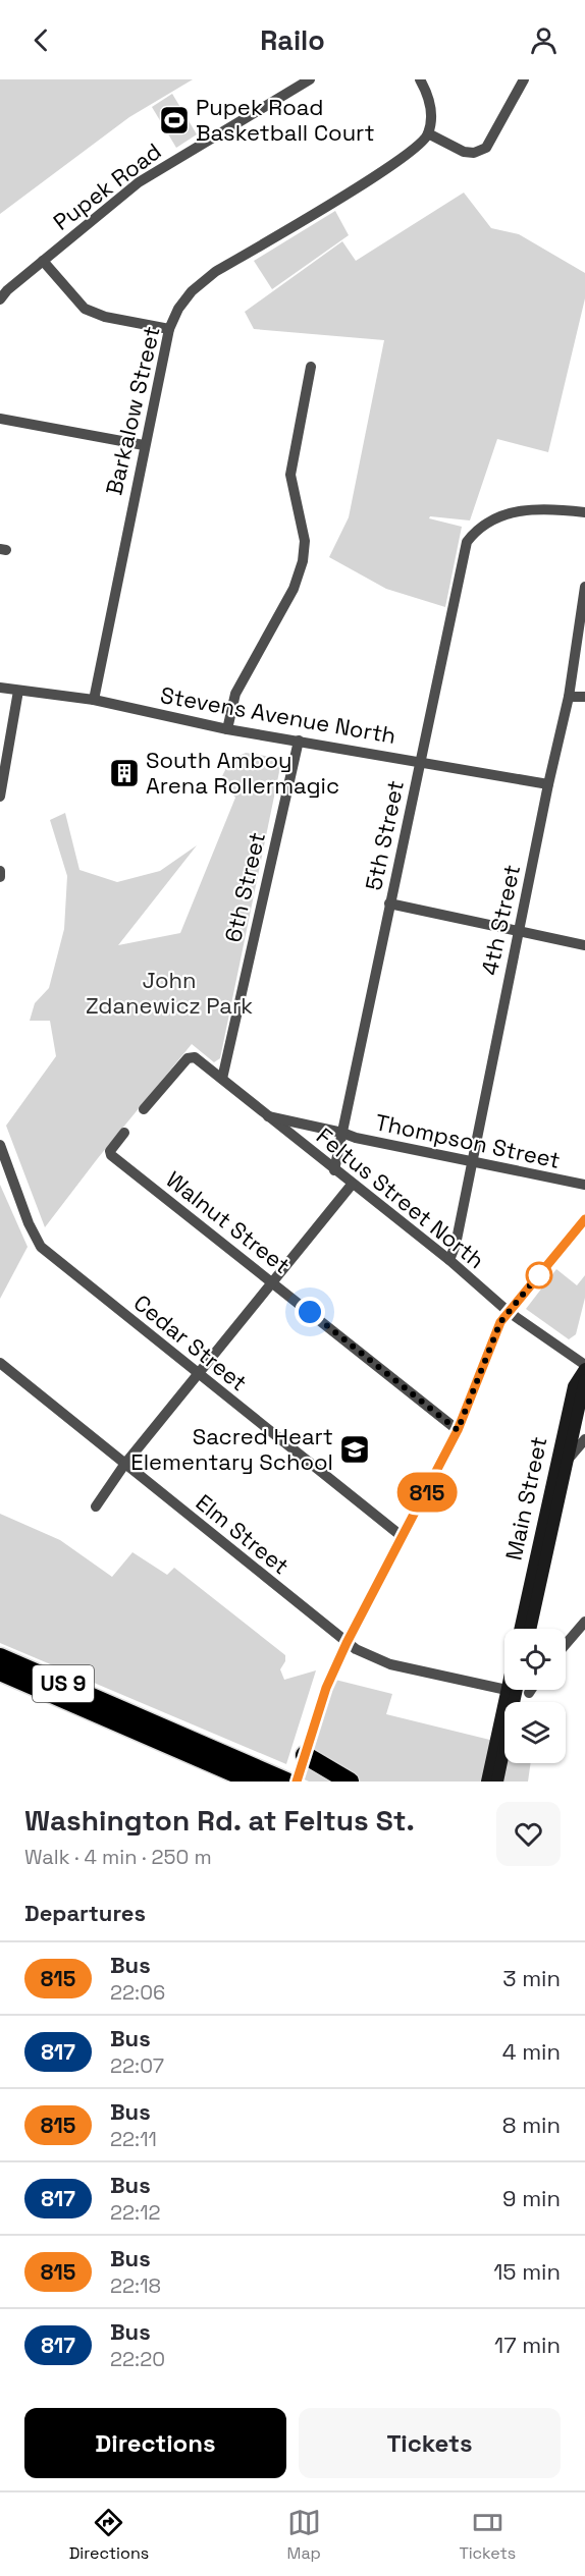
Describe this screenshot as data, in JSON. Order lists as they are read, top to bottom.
{
  "streets": {
    "highway": ["US 9"],
    "main road": ["Main Street"],
    "street": [
      "Pupek Road",
      "Barkalow Street",
      "Stevens Avenue North",
      "5th Street",
      "6th Street",
      "4th Street",
      "Thompson Street",
      "Feltus Street North",
      "Walnut Street",
      "Cedar Street",
      "Elm Street"
    ]
  },
  "crossings": [
    ["Barkalow Street", "Stevens Avenue North"],
    ["Stevens Avenue North", "5th Street"],
    ["Stevens Avenue North", "6th Street"],
    ["Stevens Avenue North", "4th Street"],
    ["5th Street", "Thompson Street"],
    ["5th Street", "Feltus Street North"],
    ["6th Street", "Feltus Street North"],
    ["4th Street", "Thompson Street"],
    ["4th Street", "Feltus Street North"],
    ["Thompson Street", "Feltus Street North"],
    ["Feltus Street North", "Main Street"]
  ],
  "parks": ["John Zdanewicz Park"],
  "places": {
    "sports": ["Pupek Road Basketball Court"],
    "building": ["South Amboy Arena Rollermagic"],
    "school or university": ["Sacred Heart Elementary School"]
  },
  "lines": ["bus line 815"],
  "page": {
    "header": "Railo",
    "on_map": "815",
    "heading": [
      ["Washington Rd. at Feltus St.", "Walk · 4 min · 250 m"],
      "Departures"
    ],
    "list": [
      {
        "mark": "815",
        "name": "Bus",
        "note": "22:06",
        "value": "3 min"
      },
      {
        "mark": "817",
        "name": "Bus",
        "note": "22:07",
        "value": "4 min"
      },
      {
        "mark": "815",
        "name": "Bus",
        "note": "22:11",
        "value": "8 min"
      },
      {
        "mark": "817",
        "name": "Bus",
        "note": "22:12",
        "value": "9 min"
      },
      {
        "mark": "815",
        "name": "Bus",
        "note": "22:18",
        "value": "15 min"
      },
      {
        "mark": "817",
        "name": "Bus",
        "note": "22:20",
        "value": "17 min"
      }
    ],
    "buttons": ["Directions", "Tickets"],
    "tabs": ["Directions", "Map", "Tickets"]
  }
}
